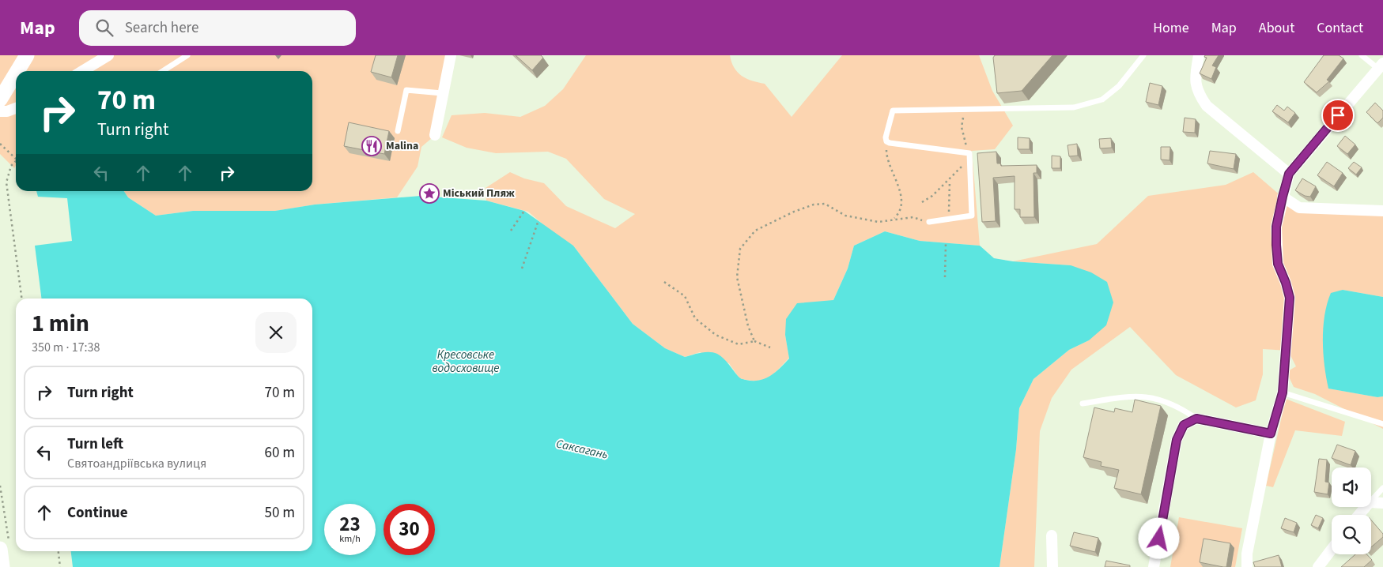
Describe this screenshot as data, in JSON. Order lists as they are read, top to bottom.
{
  "water": ["Кресовське водосховище", "Саксагань"],
  "places": {
    "restaurant": ["Malina"],
    "place": ["Міський Пляж"]
  },
  "page": {
    "header": "Map",
    "search": "Search here",
    "nav": [
      "Home",
      "Map",
      "About",
      "Contact"
    ],
    "turn": ["70 m", "Turn right"],
    "heading": ["1 min", "350 m · 17:38"],
    "list": [
      {
        "name": "Turn right",
        "value": "70 m"
      },
      {
        "name": "Turn left",
        "note": "Святоандріївська вулиця",
        "value": "60 m"
      },
      {
        "name": "Continue",
        "value": "50 m"
      }
    ],
    "speed": "23 km/h",
    "limit": "30"
  }
}
